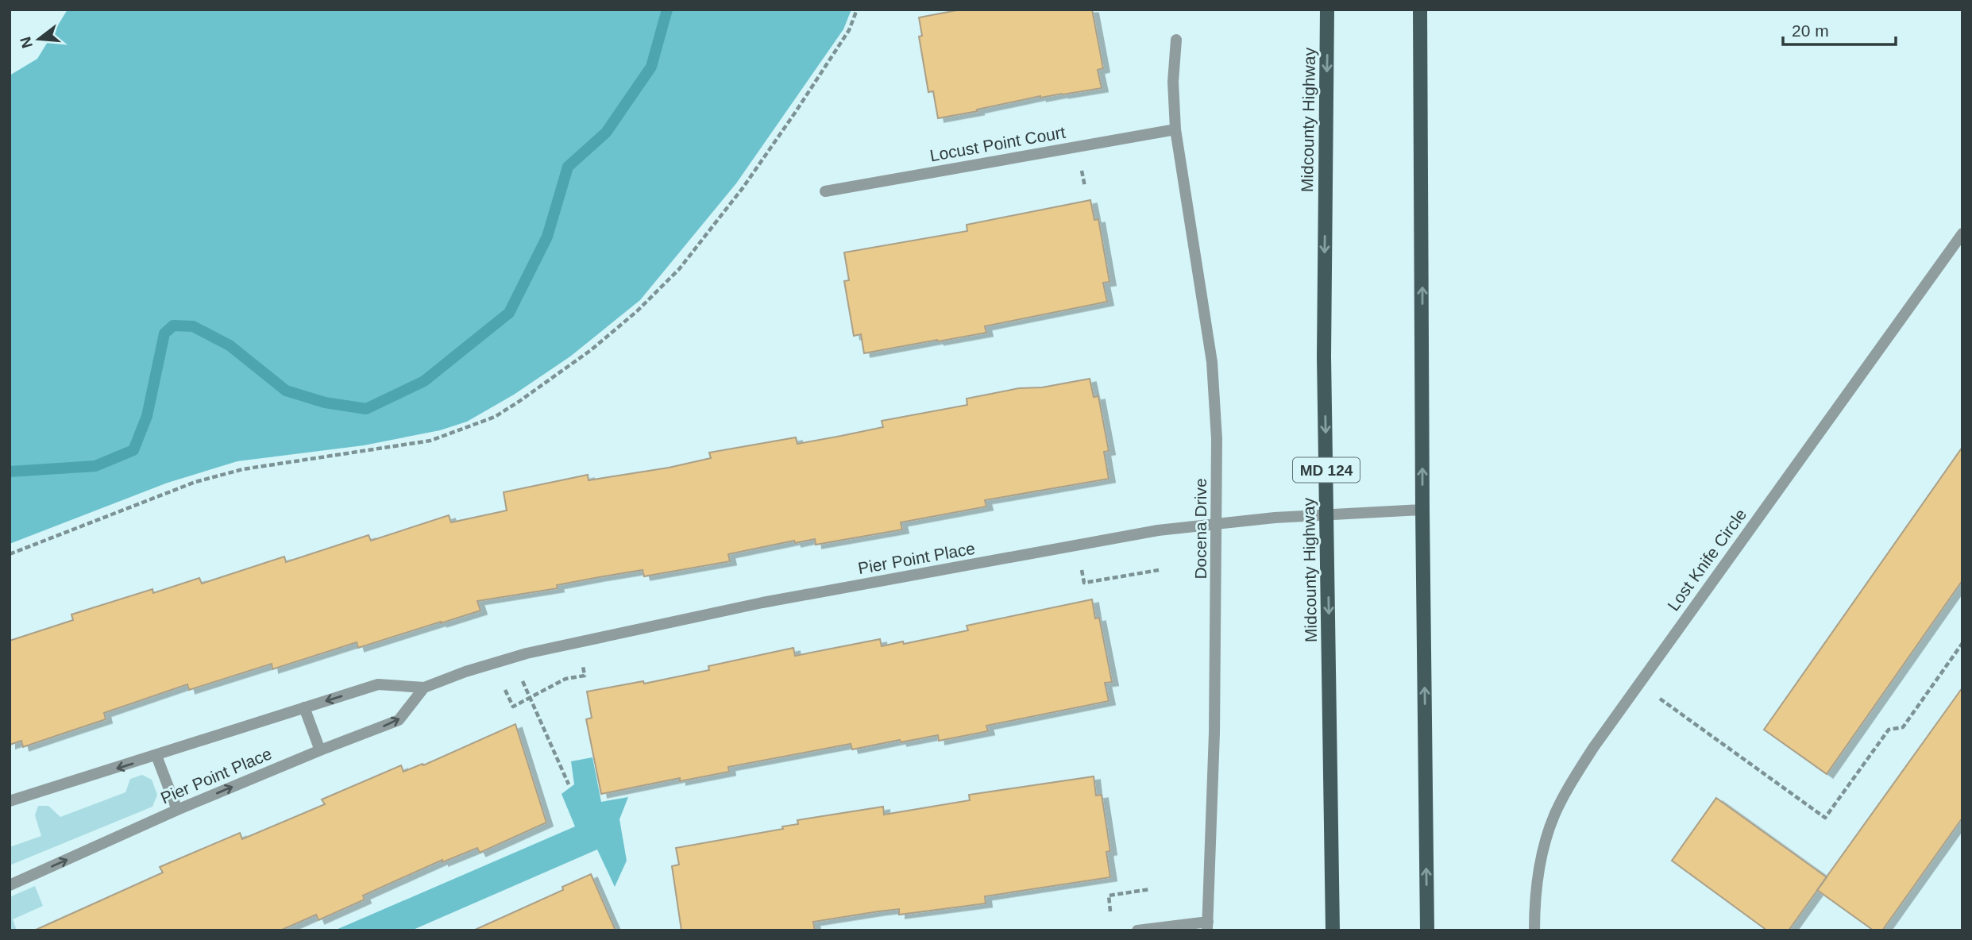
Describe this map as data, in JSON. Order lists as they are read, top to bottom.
{
  "streets": {
    "main road": ["Midcounty Highway", "MD 124"],
    "street": [
      "Locust Point Court",
      "Docena Drive",
      "Pier Point Place",
      "Lost Knife Circle"
    ]
  },
  "crossings": [
    ["Midcounty Highway", "Pier Point Place"],
    ["Locust Point Court", "Docena Drive"],
    ["Docena Drive", "Pier Point Place"]
  ],
  "scale_bar": "20 m",
  "north": "left"
}
